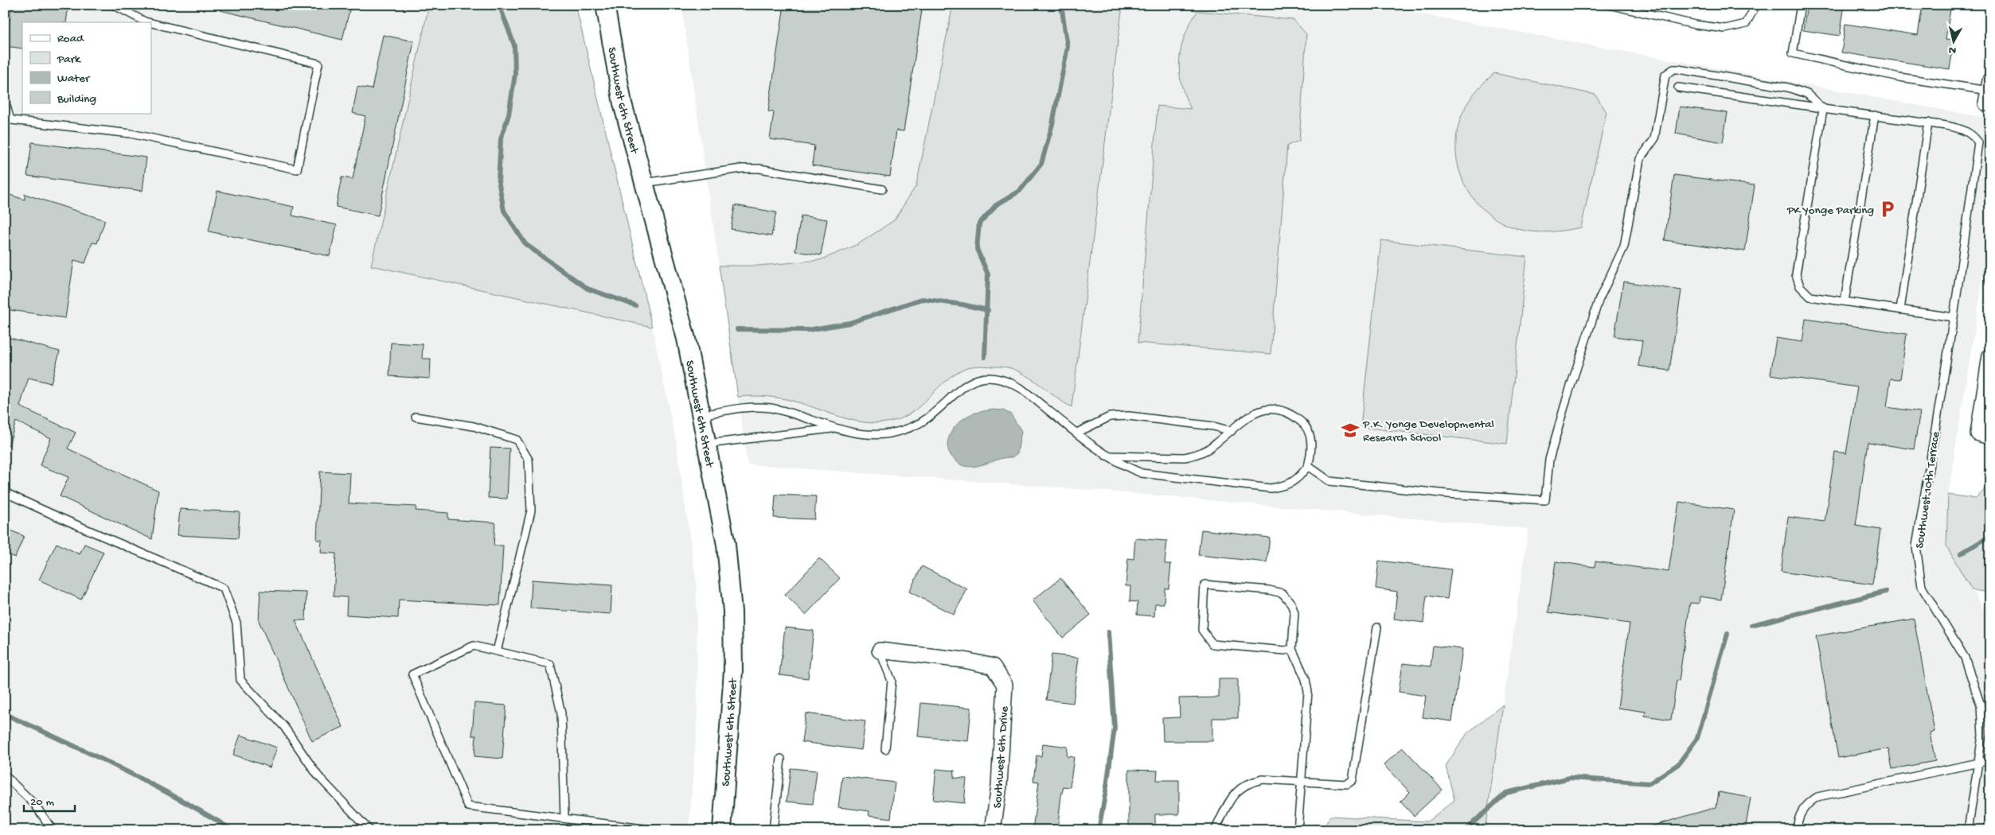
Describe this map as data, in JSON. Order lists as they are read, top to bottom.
{
  "streets": {
    "street": ["Southwest 6th Street", "Southwest 6th Drive"],
    "lane": ["Southwest 10th Terrace"]
  },
  "places": {
    "parking": ["PK Yonge Parking"],
    "school or university": ["P.K. Yonge Developmental Research School"]
  },
  "legend": [
    "Road",
    "Park",
    "Water",
    "Building"
  ],
  "scale_bar": "20 m",
  "north": "bottom"
}
